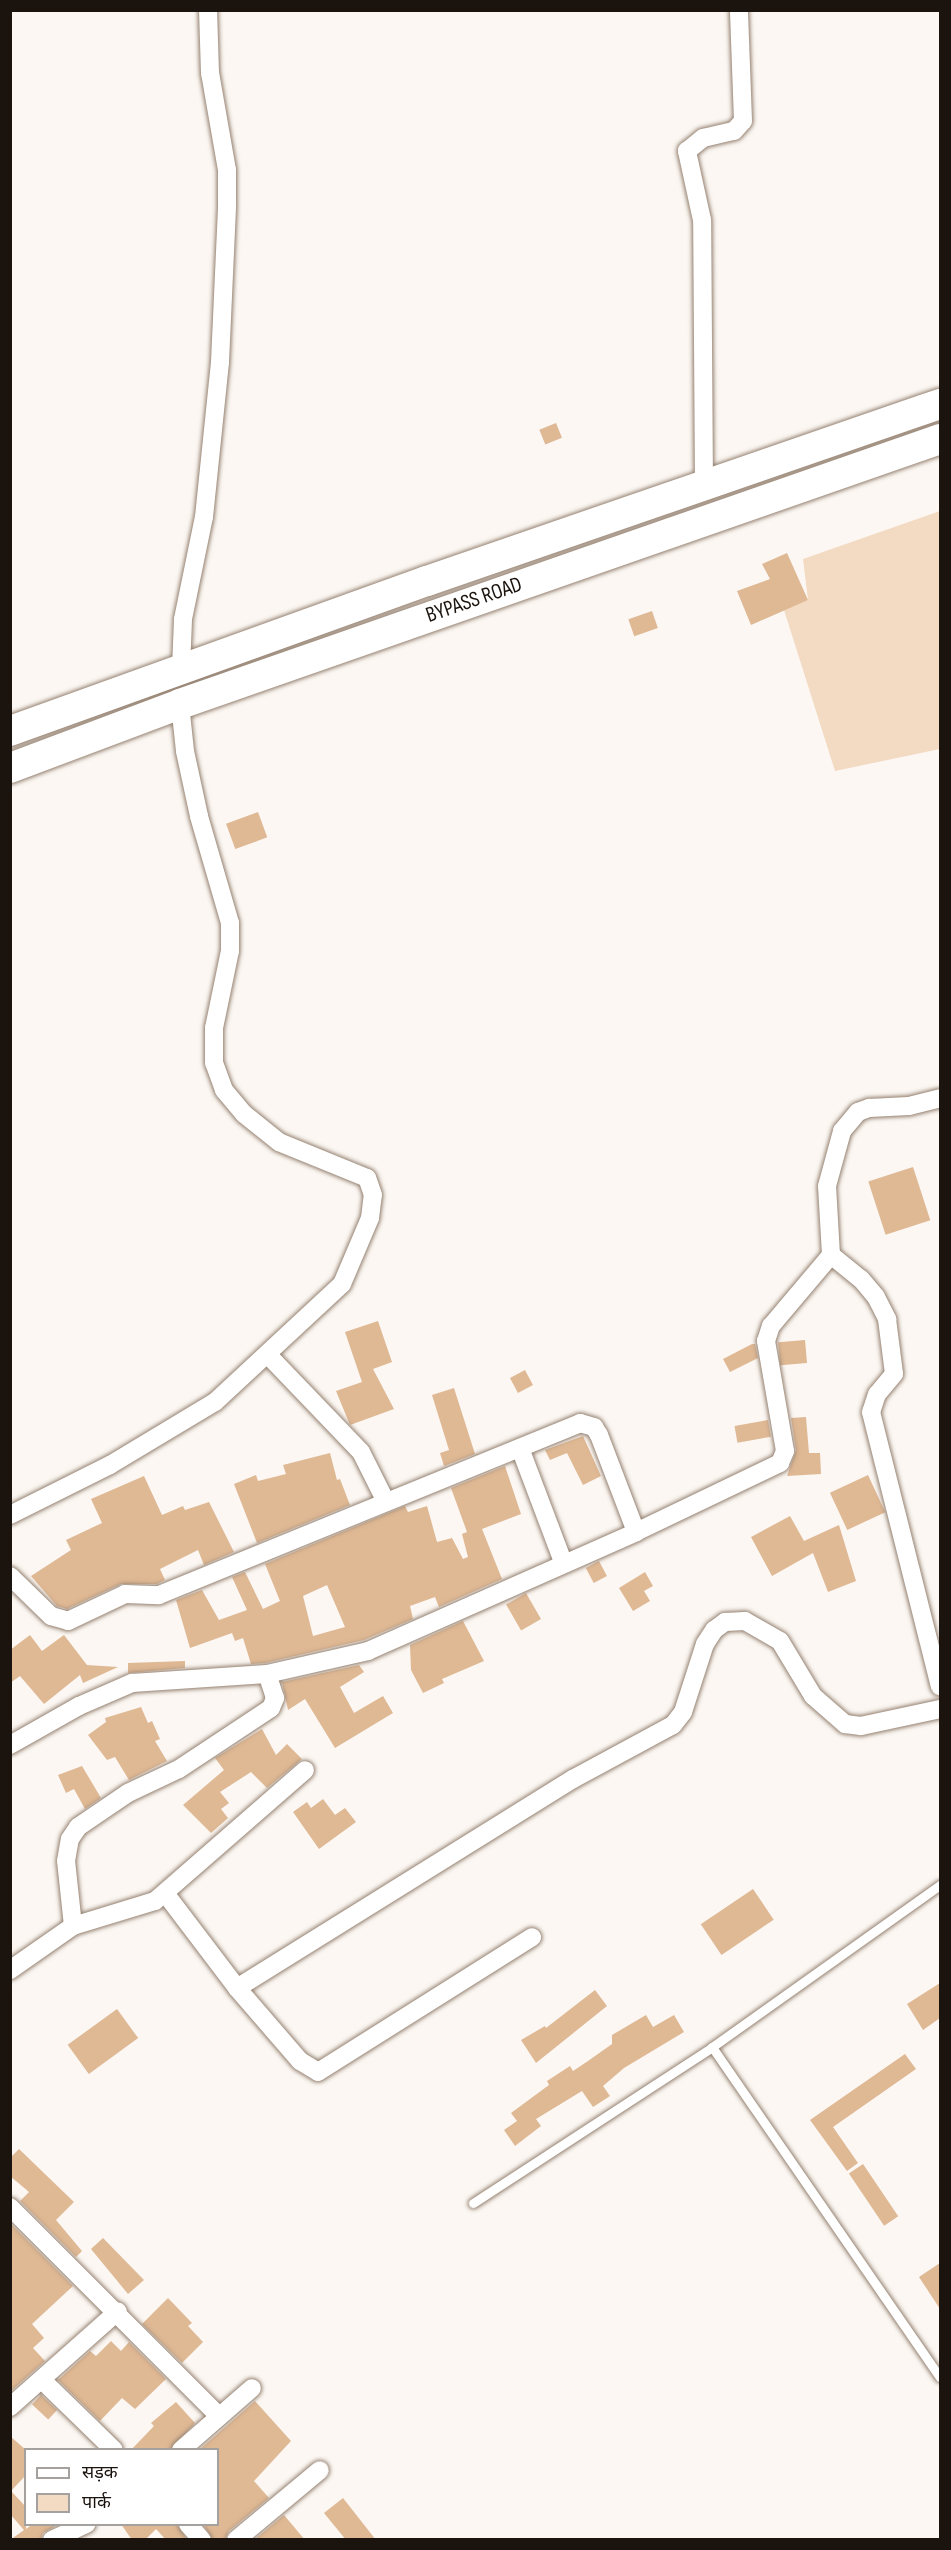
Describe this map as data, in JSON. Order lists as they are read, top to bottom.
{
  "streets": {
    "main road": ["BYPASS ROAD"]
  },
  "legend": ["सड़क", "पार्क"]
}
